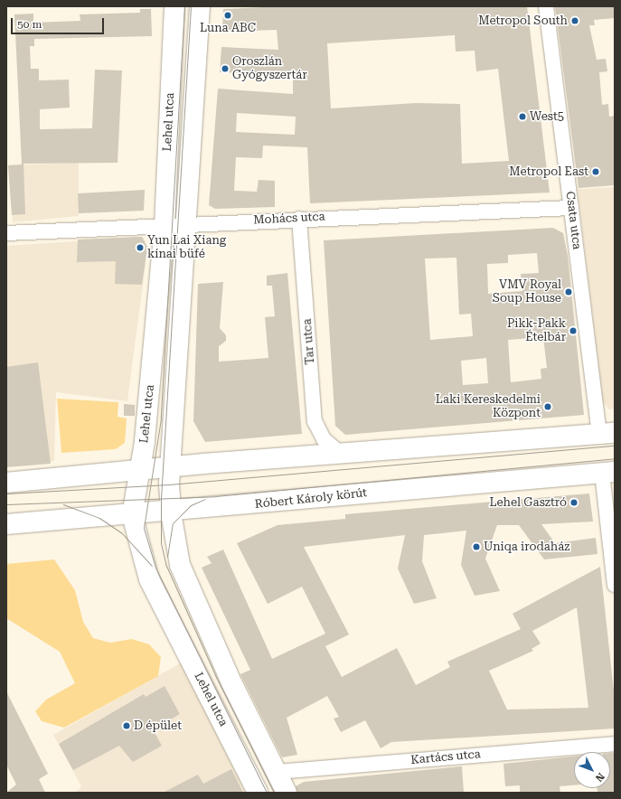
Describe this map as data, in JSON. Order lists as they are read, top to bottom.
{
  "streets": {
    "main road": ["Lehel utca", "Róbert Károly körút"],
    "street": [
      "Mohács utca",
      "Csata utca",
      "Tar utca",
      "Kartács utca"
    ]
  },
  "crossings": [
    ["Lehel utca", "Mohács utca"],
    ["Lehel utca", "Róbert Károly körút"],
    ["Lehel utca", "Kartács utca"],
    ["Mohács utca", "Csata utca"],
    ["Mohács utca", "Tar utca"]
  ],
  "places": [
    "Luna ABC",
    "Metropol South",
    "Oroszlán Gyógyszertár",
    "West5",
    "Metropol East",
    "Yun Lai Xiang kínai büfé",
    "VMV Royal Soup House",
    "Pikk-Pakk Ételbár",
    "Laki Kereskedelmi Központ",
    "Lehel Gasztró",
    "Uniqa irodaház",
    "D épület"
  ],
  "scale_bar": "50 m",
  "north": "bottom right"
}
